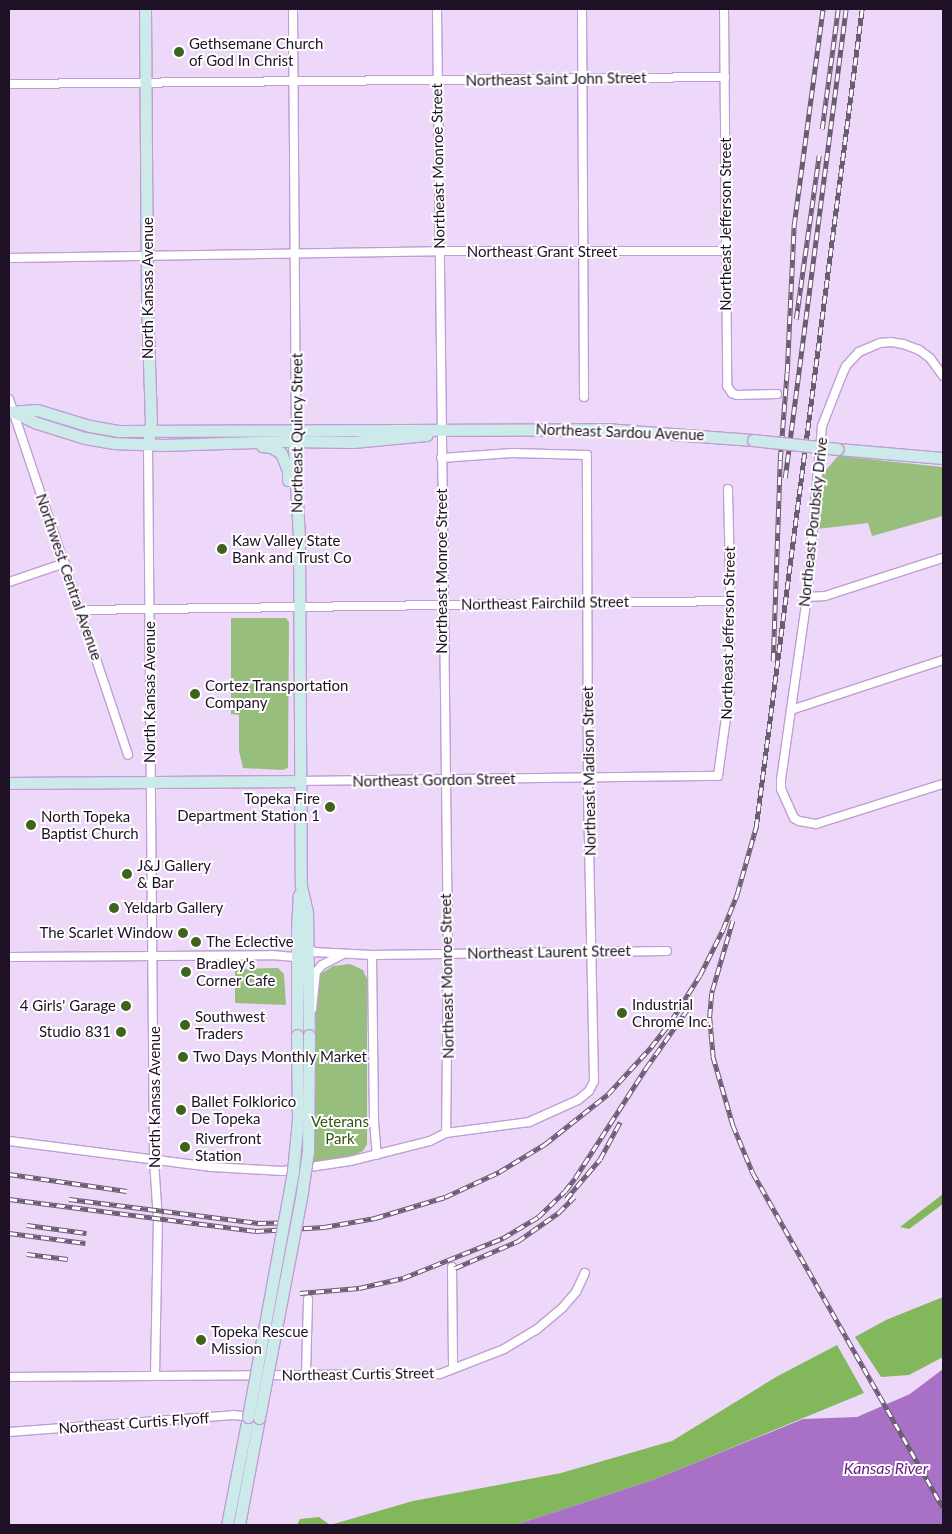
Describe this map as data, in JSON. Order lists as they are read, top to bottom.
{
  "streets": {
    "main road": [
      "North Kansas Avenue",
      "Northeast Sardou Avenue",
      "Northeast Quincy Street",
      "Northeast Gordon Street"
    ],
    "street": [
      "Northeast Saint John Street",
      "Northeast Monroe Street",
      "Northeast Jefferson Street",
      "Northeast Grant Street",
      "Northeast Porubsky Drive",
      "Northwest Central Avenue",
      "Northeast Fairchild Street",
      "Northeast Madison Street",
      "Northeast Laurent Street",
      "Northeast Curtis Street",
      "Northeast Curtis Flyoff"
    ]
  },
  "crossings": [
    ["Northeast Saint John Street", "Northeast Monroe Street"],
    ["Northeast Saint John Street", "Northeast Jefferson Street"],
    ["Northeast Saint John Street", "North Kansas Avenue"],
    ["Northeast Saint John Street", "Northeast Quincy Street"],
    ["Northeast Monroe Street", "Northeast Grant Street"],
    ["Northeast Monroe Street", "Northeast Sardou Avenue"],
    ["Northeast Monroe Street", "Northeast Fairchild Street"],
    ["Northeast Monroe Street", "Northeast Madison Street"],
    ["Northeast Monroe Street", "Northeast Gordon Street"],
    ["Northeast Monroe Street", "Northeast Laurent Street"],
    ["Northeast Jefferson Street", "Northeast Grant Street"],
    ["Northeast Jefferson Street", "Northeast Fairchild Street"],
    ["Northeast Jefferson Street", "Northeast Gordon Street"],
    ["Northeast Grant Street", "North Kansas Avenue"],
    ["Northeast Grant Street", "Northeast Quincy Street"],
    ["North Kansas Avenue", "Northeast Fairchild Street"],
    ["North Kansas Avenue", "Northeast Gordon Street"],
    ["North Kansas Avenue", "Northeast Curtis Street"],
    ["Northeast Sardou Avenue", "Northeast Quincy Street"],
    ["Northeast Quincy Street", "Northeast Fairchild Street"],
    ["Northeast Quincy Street", "Northeast Gordon Street"],
    ["Northeast Quincy Street", "Northeast Laurent Street"],
    ["Northwest Central Avenue", "Northeast Fairchild Street"],
    ["Northeast Fairchild Street", "Northeast Madison Street"],
    ["Northeast Madison Street", "Northeast Gordon Street"],
    ["Northeast Madison Street", "Northeast Laurent Street"]
  ],
  "water": ["Kansas River"],
  "parks": ["Veterans Park"],
  "places": [
    "Gethsemane Church of God In Christ",
    "Kaw Valley State Bank and Trust Co",
    "Cortez Transportation Company",
    "Topeka Fire Department Station 1",
    "North Topeka Baptist Church",
    "J&J Gallery & Bar",
    "Yeldarb Gallery",
    "The Scarlet Window",
    "The Eclective",
    "Bradley's Corner Cafe",
    "4 Girls' Garage",
    "Industrial Chrome Inc.",
    "Southwest Traders",
    "Studio 831",
    "Two Days Monthly Market",
    "Ballet Folklorico De Topeka",
    "Riverfront Station",
    "Topeka Rescue Mission"
  ]
}
